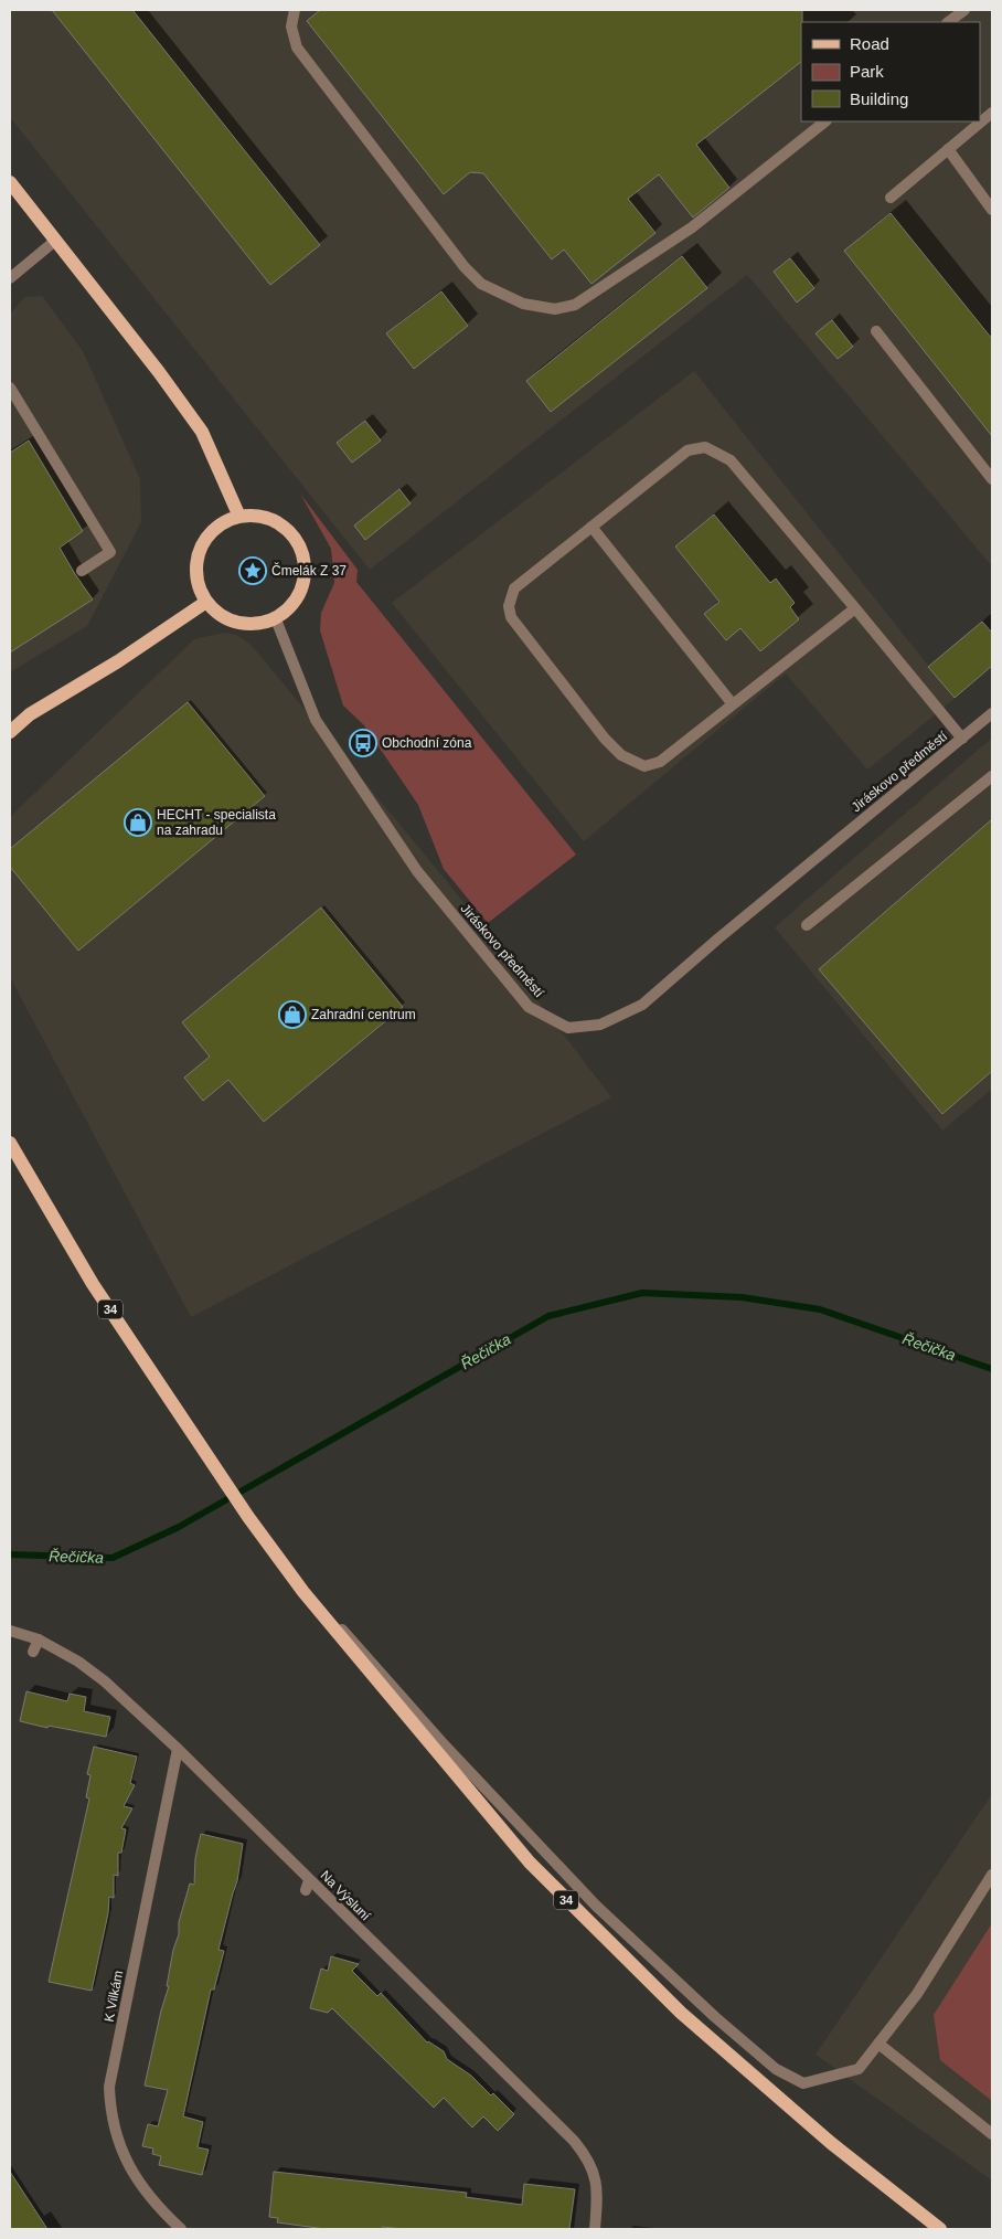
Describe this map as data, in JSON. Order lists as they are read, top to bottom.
{
  "streets": {
    "main road": ["34"],
    "street": ["Jiráskovo předměstí", "Na Výsluní", "K Vilkám"]
  },
  "crossings": [
    ["Na Výsluní", "K Vilkám"]
  ],
  "water": ["Řečička"],
  "places": {
    "place": ["Čmelák Z 37"],
    "bus stop": ["Obchodní zóna"],
    "shop": ["HECHT - specialista na zahradu", "Zahradní centrum"]
  },
  "legend": ["Road", "Park", "Building"]
}
